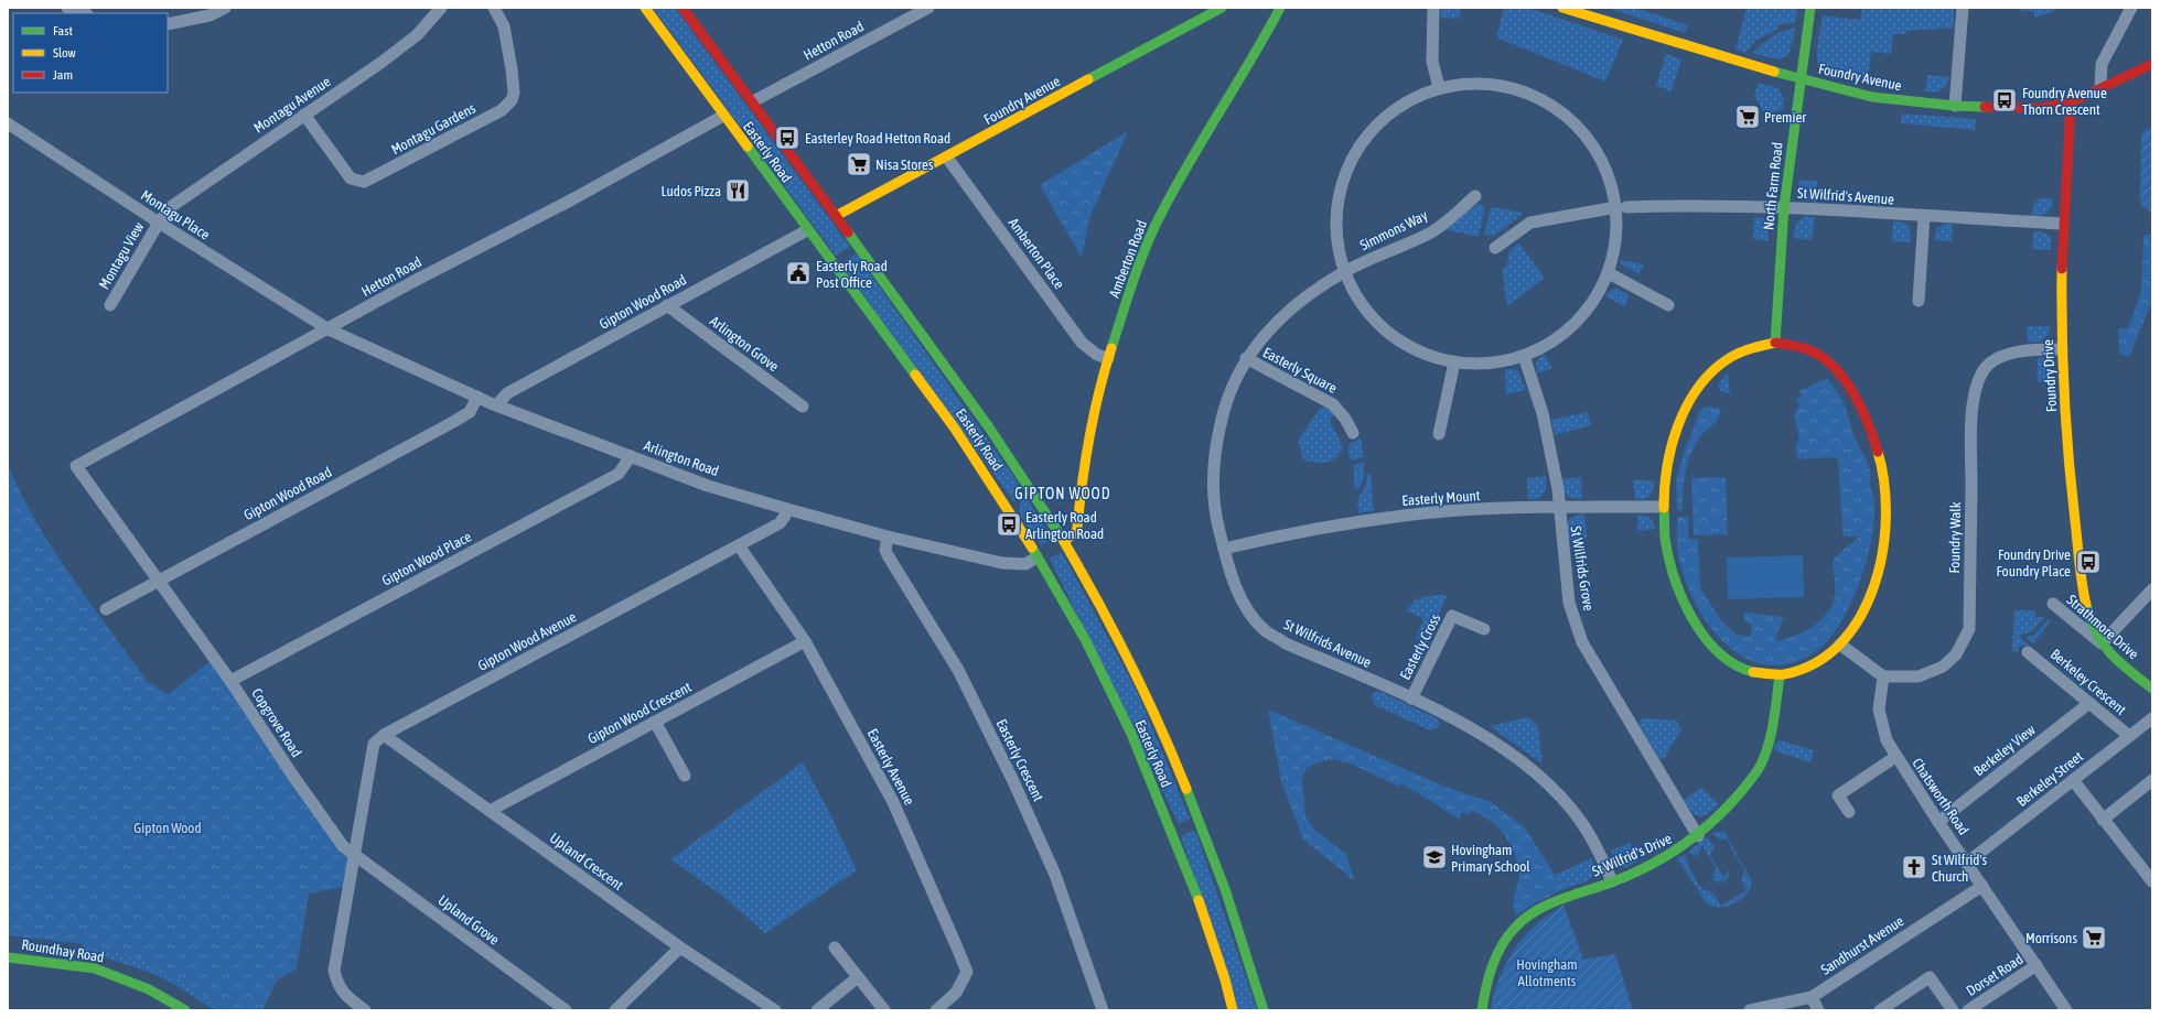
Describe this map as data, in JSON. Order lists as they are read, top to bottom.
{
  "streets": {
    "street": [
      "Hetton Road",
      "Foundry Avenue",
      "Montagu Avenue",
      "Montagu Gardens",
      "Easterly Road",
      "North Farm Road",
      "St Wilfrid's Avenue",
      "Montagu Place",
      "Simmons Way",
      "Amberton Place",
      "Montagu View",
      "Amberton Road",
      "Gipton Wood Road",
      "Arlington Grove",
      "Easterly Square",
      "Foundry Drive",
      "Arlington Road",
      "Easterly Mount",
      "Foundry Walk",
      "Gipton Wood Place",
      "St Wilfrids Grove",
      "Strathmore Drive",
      "Gipton Wood Avenue",
      "St Wilfrids Avenue",
      "Easterly Cross",
      "Berkeley Crescent",
      "Gipton Wood Crescent",
      "Copgrove Road",
      "Berkeley View",
      "Easterly Crescent",
      "Easterly Avenue",
      "Berkeley Street",
      "Chatsworth Road",
      "St Wilfrid's Drive",
      "Upland Crescent",
      "Upland Grove",
      "Sandhurst Avenue",
      "Roundhay Road",
      "Dorset Road"
    ]
  },
  "crossings": [
    ["Hetton Road", "Easterly Road"],
    ["Hetton Road", "Montagu Place"],
    ["Hetton Road", "Arlington Road"],
    ["Hetton Road", "Copgrove Road"],
    ["Foundry Avenue", "Easterly Road"],
    ["Foundry Avenue", "North Farm Road"],
    ["Foundry Avenue", "Amberton Place"],
    ["Foundry Avenue", "Foundry Drive"],
    ["Montagu Avenue", "Montagu Gardens"],
    ["Montagu Avenue", "Montagu Place"],
    ["Montagu Avenue", "Montagu View"],
    ["Easterly Road", "Amberton Road"],
    ["Easterly Road", "Gipton Wood Road"],
    ["Easterly Road", "Arlington Road"],
    ["North Farm Road", "St Wilfrid's Avenue"],
    ["St Wilfrid's Avenue", "Foundry Drive"],
    ["Montagu Place", "Montagu View"],
    ["Montagu Place", "Arlington Road"],
    ["Simmons Way", "St Wilfrids Avenue"],
    ["Amberton Place", "Amberton Road"],
    ["Gipton Wood Road", "Arlington Grove"],
    ["Gipton Wood Road", "Arlington Road"],
    ["Gipton Wood Road", "Copgrove Road"],
    ["Easterly Square", "St Wilfrids Avenue"],
    ["Foundry Drive", "Foundry Walk"],
    ["Foundry Drive", "Strathmore Drive"],
    ["Arlington Road", "Gipton Wood Place"],
    ["Arlington Road", "Gipton Wood Avenue"],
    ["Arlington Road", "Easterly Crescent"],
    ["Easterly Mount", "St Wilfrids Grove"],
    ["Easterly Mount", "St Wilfrids Avenue"],
    ["Foundry Walk", "Chatsworth Road"],
    ["Gipton Wood Place", "Copgrove Road"],
    ["St Wilfrids Grove", "St Wilfrid's Drive"],
    ["Gipton Wood Avenue", "Copgrove Road"],
    ["Gipton Wood Avenue", "Easterly Avenue"],
    ["Gipton Wood Avenue", "Upland Crescent"],
    ["Gipton Wood Avenue", "Upland Grove"],
    ["St Wilfrids Avenue", "Easterly Cross"],
    ["St Wilfrids Avenue", "St Wilfrid's Drive"],
    ["Berkeley Crescent", "Berkeley View"],
    ["Berkeley Crescent", "Berkeley Street"],
    ["Gipton Wood Crescent", "Easterly Avenue"],
    ["Gipton Wood Crescent", "Upland Crescent"],
    ["Copgrove Road", "Upland Grove"],
    ["Berkeley View", "Chatsworth Road"],
    ["Berkeley Street", "Chatsworth Road"],
    ["Chatsworth Road", "Sandhurst Avenue"],
    ["Chatsworth Road", "Dorset Road"]
  ],
  "districts": ["GIPTON WOOD"],
  "parks": ["Gipton Wood", "Hovingham Allotments"],
  "places": {
    "bus stop": [
      "Foundry Avenue Thorn Crescent",
      "Easterley Road Hetton Road",
      "Easterly Road Arlington Road",
      "Foundry Drive Foundry Place"
    ],
    "supermarket": ["Premier", "Nisa Stores", "Morrisons"],
    "restaurant": ["Ludos Pizza"],
    "public building": ["Easterly Road Post Office"],
    "school or university": ["Hovingham Primary School"],
    "church": ["St Wilfrid's Church"]
  },
  "legend": ["Fast", "Slow", "Jam"]
}
